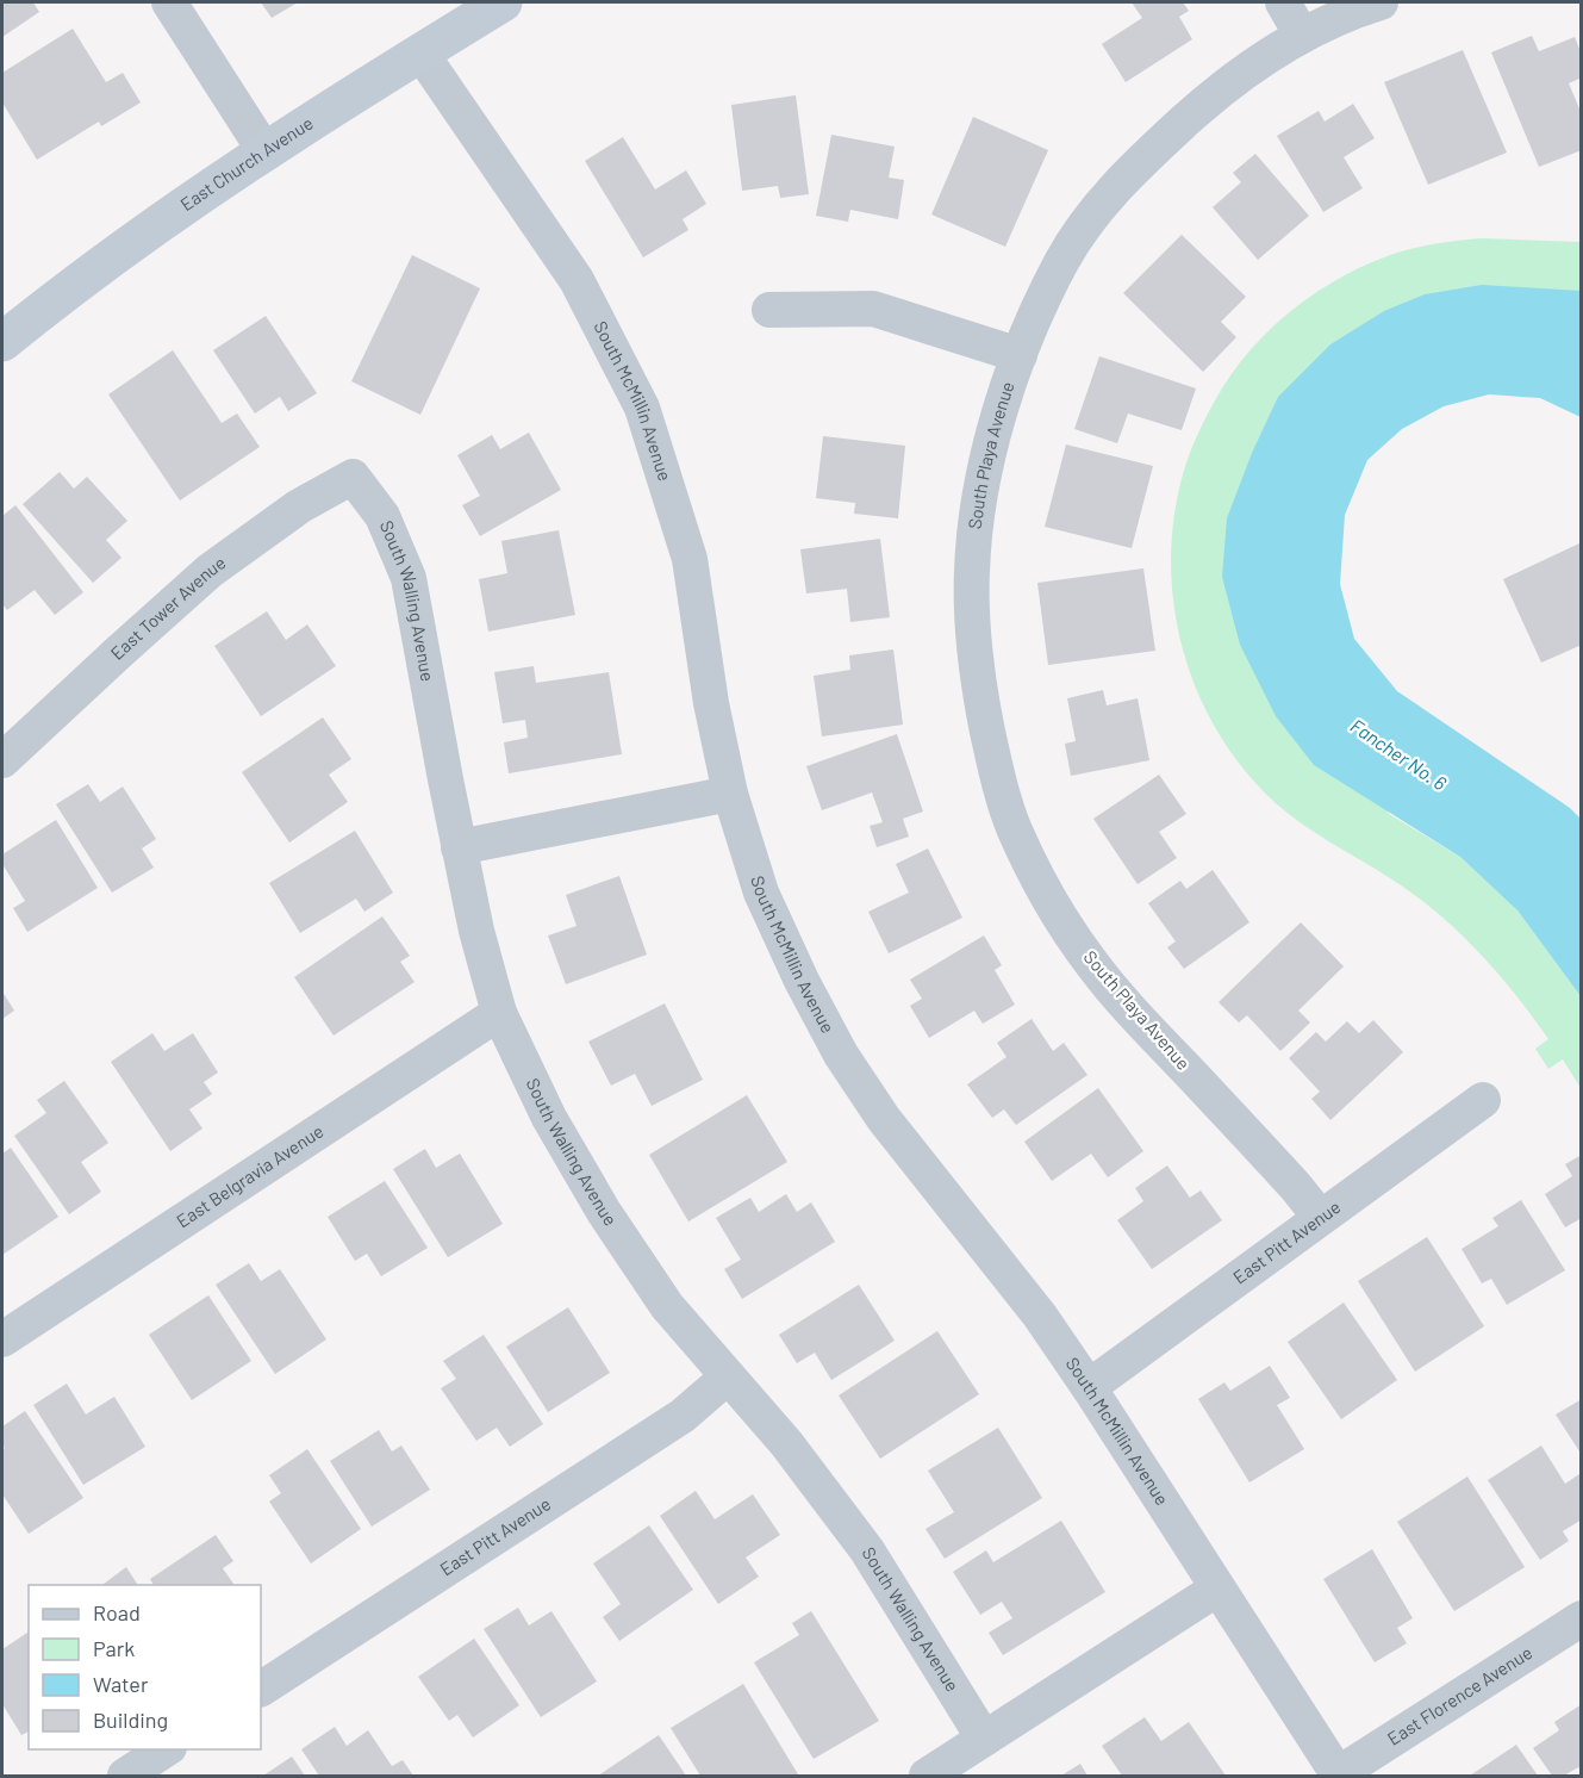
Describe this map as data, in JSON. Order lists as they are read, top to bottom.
{
  "streets": {
    "street": [
      "East Church Avenue",
      "South McMillin Avenue",
      "South Playa Avenue",
      "South Walling Avenue",
      "East Tower Avenue",
      "East Belgravia Avenue",
      "East Pitt Avenue",
      "East Florence Avenue"
    ]
  },
  "crossings": [
    ["East Church Avenue", "South McMillin Avenue"],
    ["South McMillin Avenue", "East Pitt Avenue"],
    ["South McMillin Avenue", "East Florence Avenue"],
    ["South Playa Avenue", "East Pitt Avenue"],
    ["South Walling Avenue", "East Tower Avenue"],
    ["South Walling Avenue", "East Belgravia Avenue"],
    ["South Walling Avenue", "East Pitt Avenue"]
  ],
  "water": ["Fancher No. 6"],
  "legend": [
    "Road",
    "Park",
    "Water",
    "Building"
  ]
}
